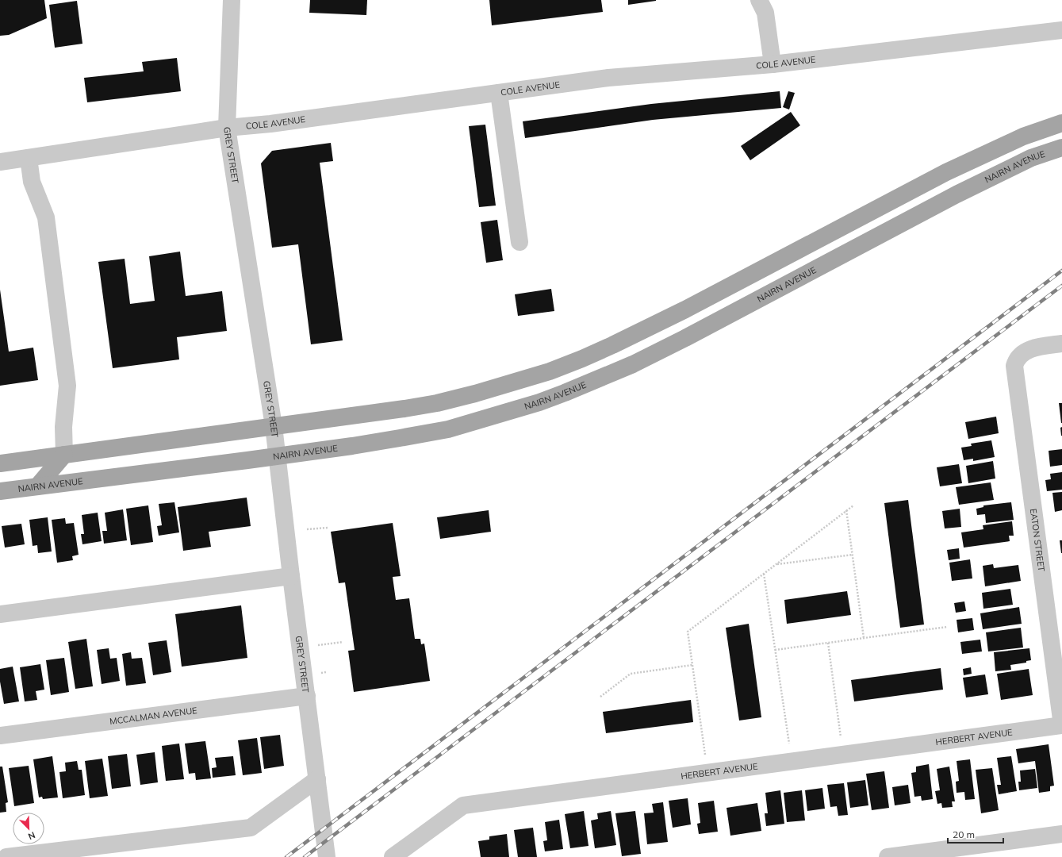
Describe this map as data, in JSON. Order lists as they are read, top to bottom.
{
  "streets": {
    "main road": ["NAIRN AVENUE"],
    "street": [
      "COLE AVENUE",
      "GREY STREET",
      "EATON STREET",
      "MCCALMAN AVENUE",
      "HERBERT AVENUE"
    ]
  },
  "crossings": [
    ["COLE AVENUE", "GREY STREET"],
    ["GREY STREET", "NAIRN AVENUE"],
    ["GREY STREET", "MCCALMAN AVENUE"],
    ["EATON STREET", "HERBERT AVENUE"]
  ],
  "scale_bar": "20 m",
  "north": "bottom right"
}
